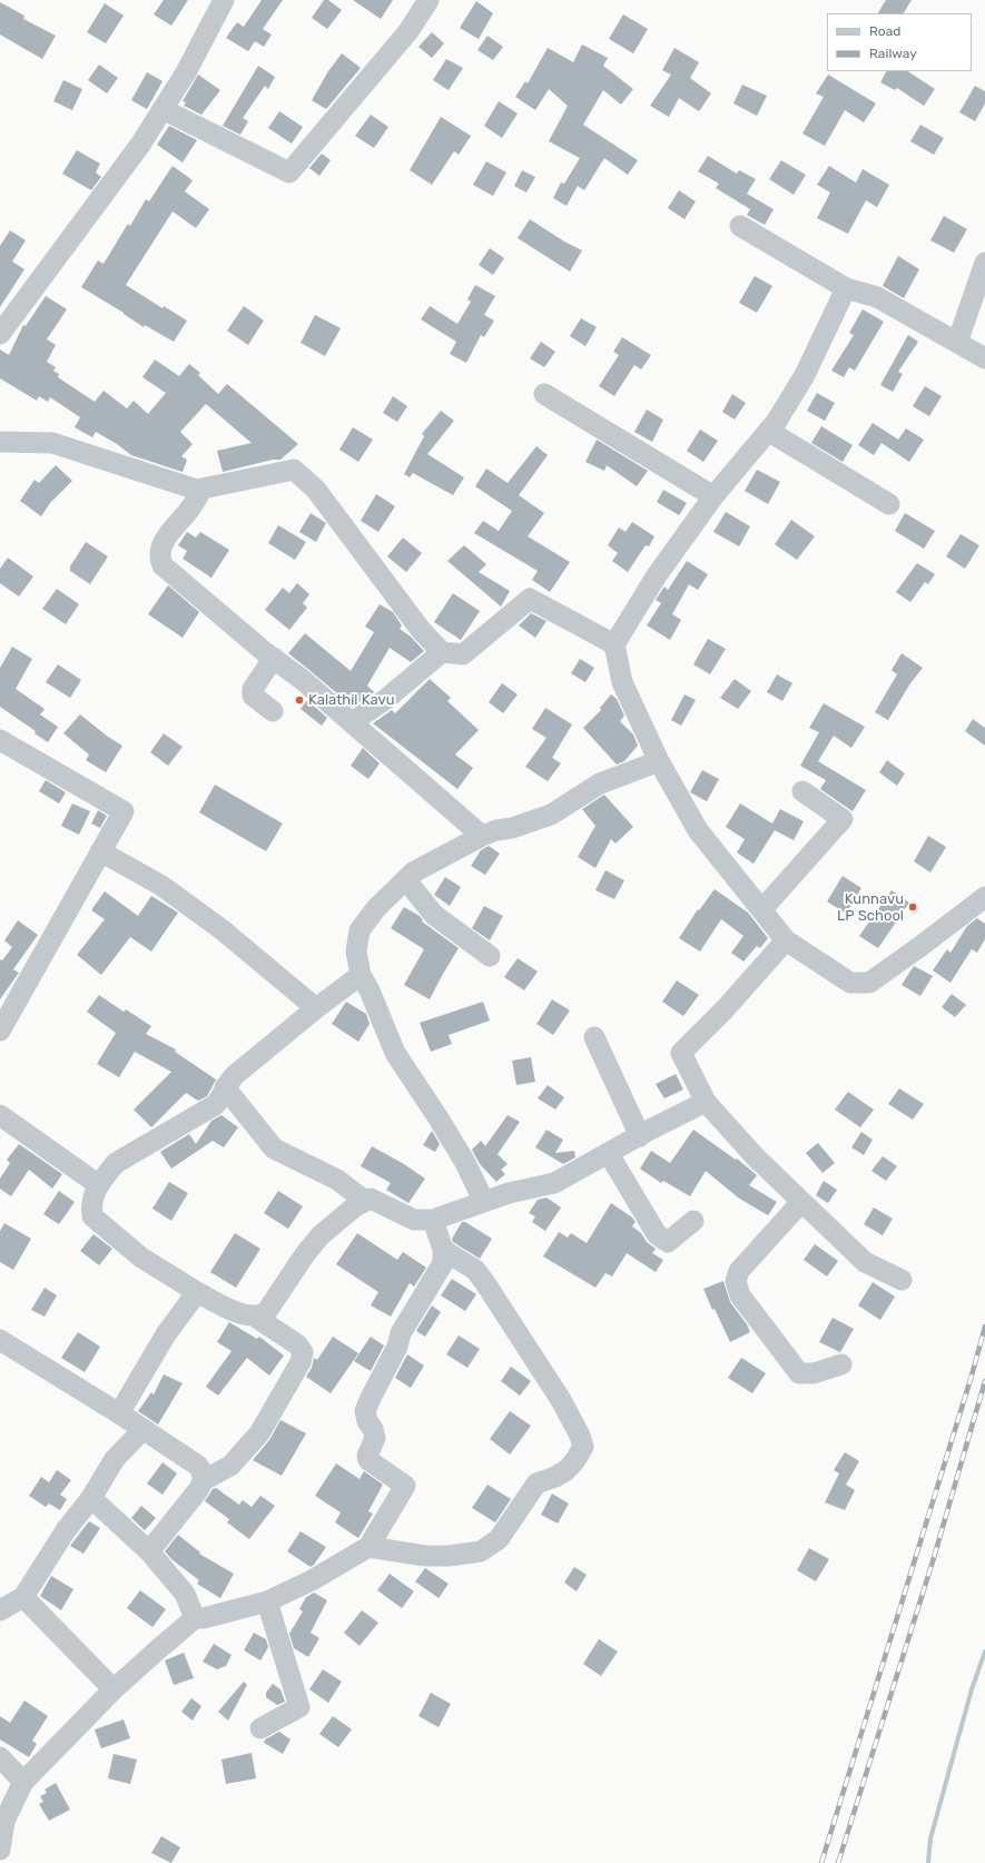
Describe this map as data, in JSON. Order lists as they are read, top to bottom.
{
  "places": ["Kalathil Kavu", "Kunnavu LP School"],
  "legend": ["Road", "Railway"]
}
